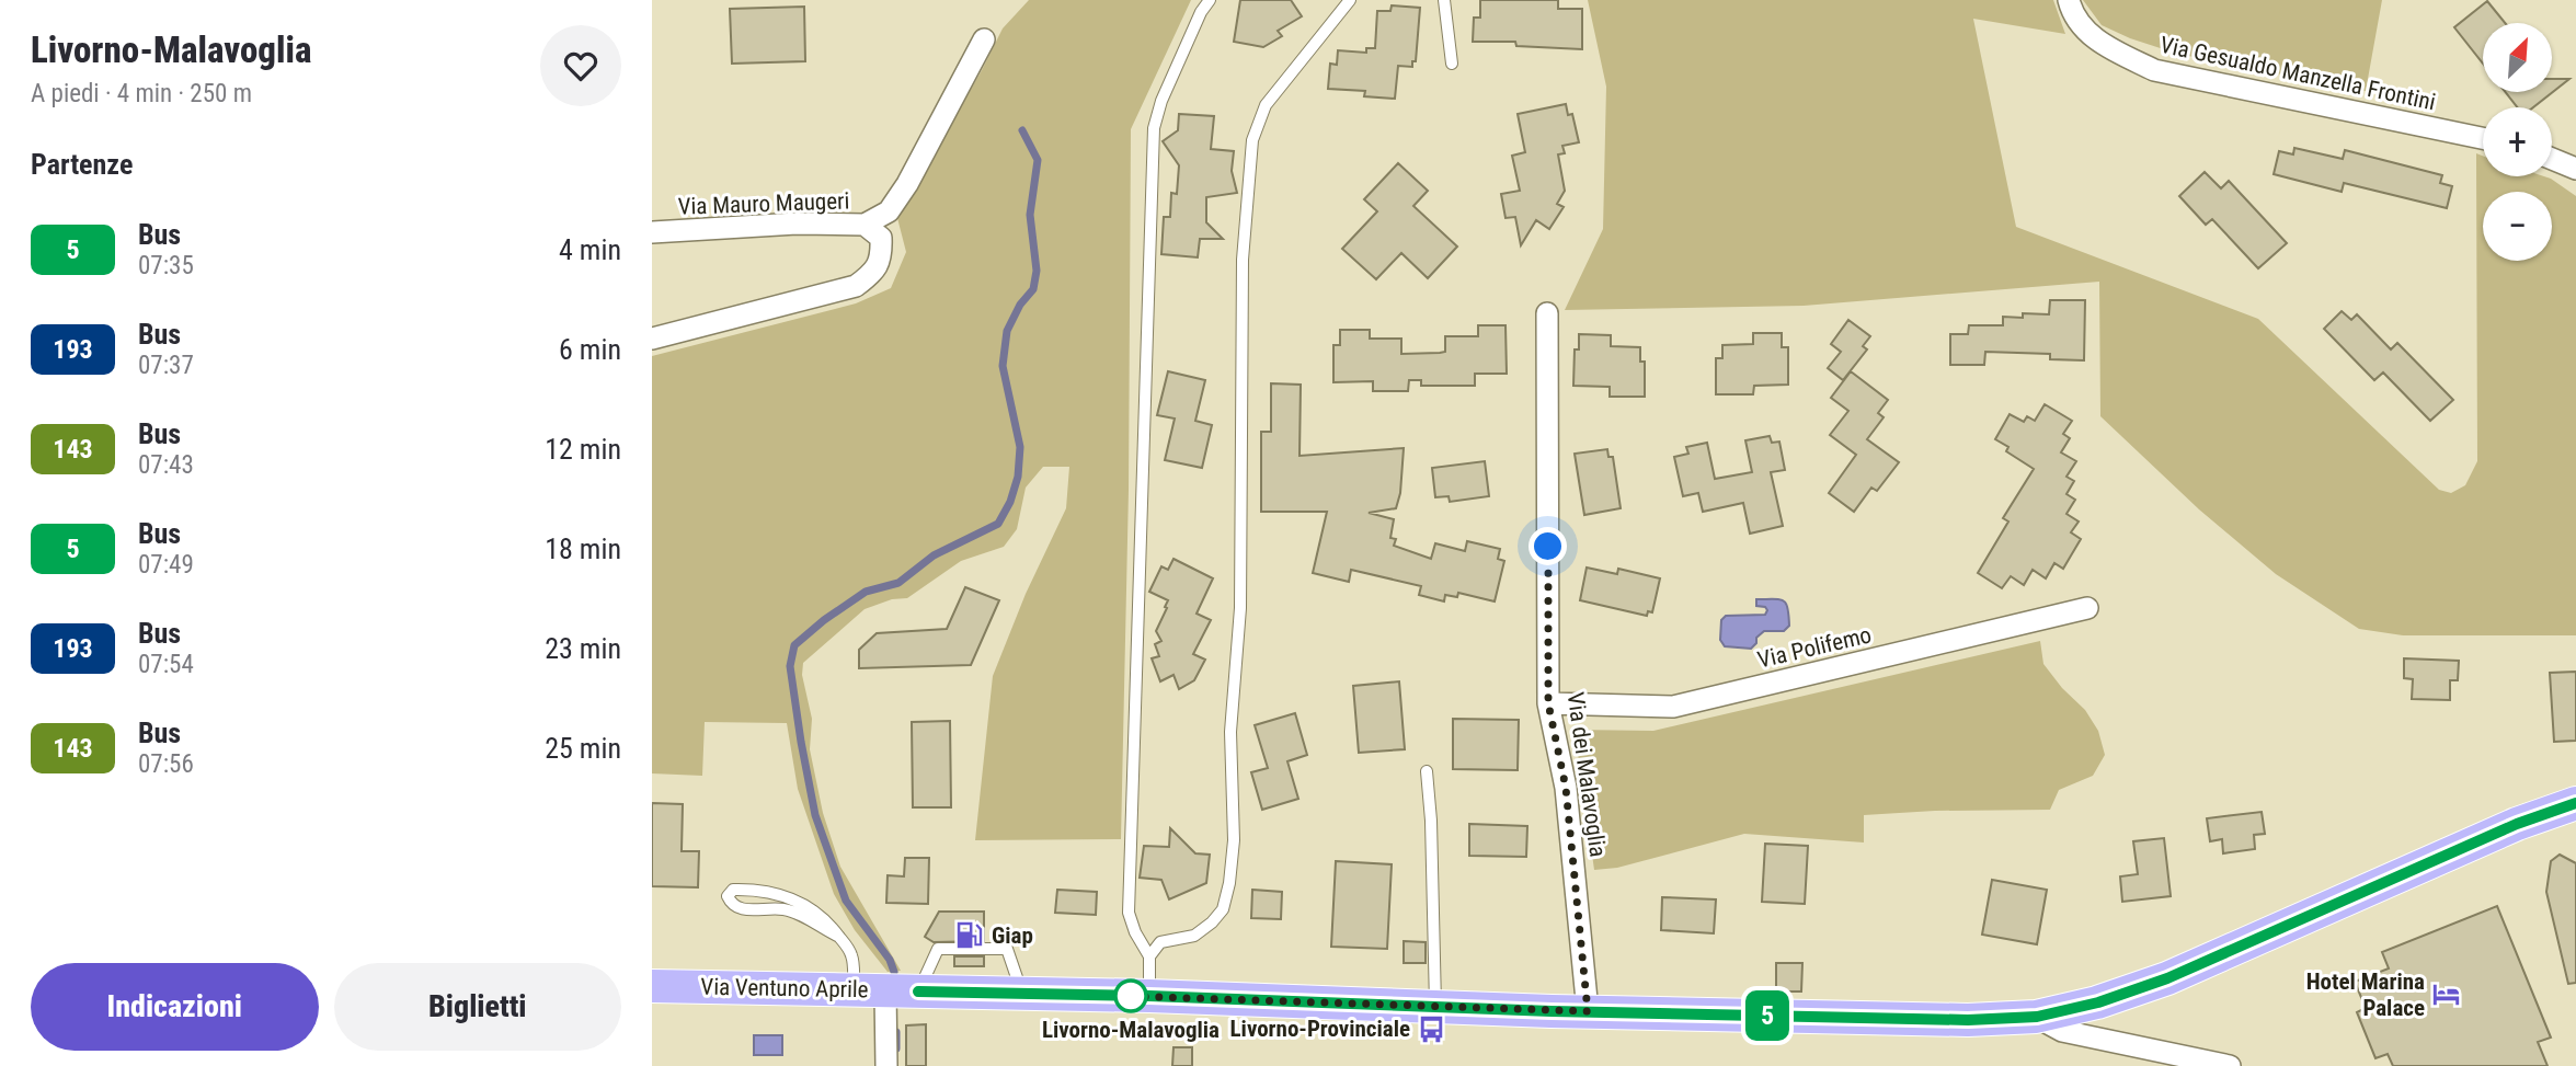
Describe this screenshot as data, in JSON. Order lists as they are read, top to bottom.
{
  "streets": {
    "main road": ["Via Ventuno Aprile"],
    "street": [
      "Via Gesualdo Manzella Frontini",
      "Via Mauro Maugeri",
      "Via Polifemo",
      "Via dei Malavoglia"
    ]
  },
  "crossings": [
    ["Via Polifemo", "Via dei Malavoglia"],
    ["Via dei Malavoglia", "Via Ventuno Aprile"]
  ],
  "places": {
    "fuel station": ["Giap"],
    "hotel": ["Hotel Marina Palace"],
    "other": ["Livorno-Malavoglia"],
    "bus stop": ["Livorno-Provinciale"]
  },
  "lines": ["bus line 5"],
  "north": "top right",
  "page": {
    "heading": [
      ["Livorno-Malavoglia", "A piedi · 4 min · 250 m"],
      "Partenze"
    ],
    "on_map": "5",
    "map_buttons": ["+", "−"],
    "list": [
      {
        "mark": "5",
        "name": "Bus",
        "note": "07:35",
        "value": "4 min"
      },
      {
        "mark": "193",
        "name": "Bus",
        "note": "07:37",
        "value": "6 min"
      },
      {
        "mark": "143",
        "name": "Bus",
        "note": "07:43",
        "value": "12 min"
      },
      {
        "mark": "5",
        "name": "Bus",
        "note": "07:49",
        "value": "18 min"
      },
      {
        "mark": "193",
        "name": "Bus",
        "note": "07:54",
        "value": "23 min"
      },
      {
        "mark": "143",
        "name": "Bus",
        "note": "07:56",
        "value": "25 min"
      }
    ],
    "buttons": ["Indicazioni", "Biglietti"]
  }
}
